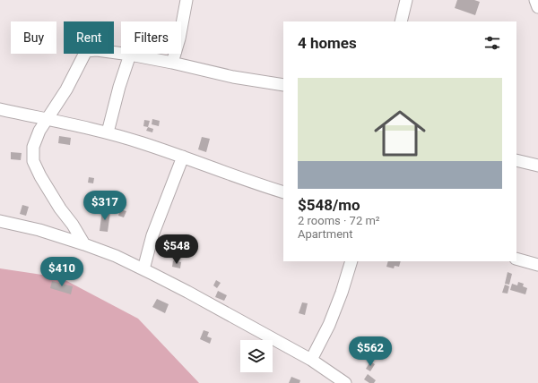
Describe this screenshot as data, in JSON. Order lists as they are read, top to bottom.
{
  "page": {
    "chip": ["Buy", "Rent", "Filters"],
    "heading": "4 homes",
    "list": [
      {
        "name": "$548/mo",
        "note": "2 rooms · 72 m² · Apartment"
      }
    ],
    "price": [
      "$317",
      "$548",
      "$410",
      "$562"
    ]
  }
}
